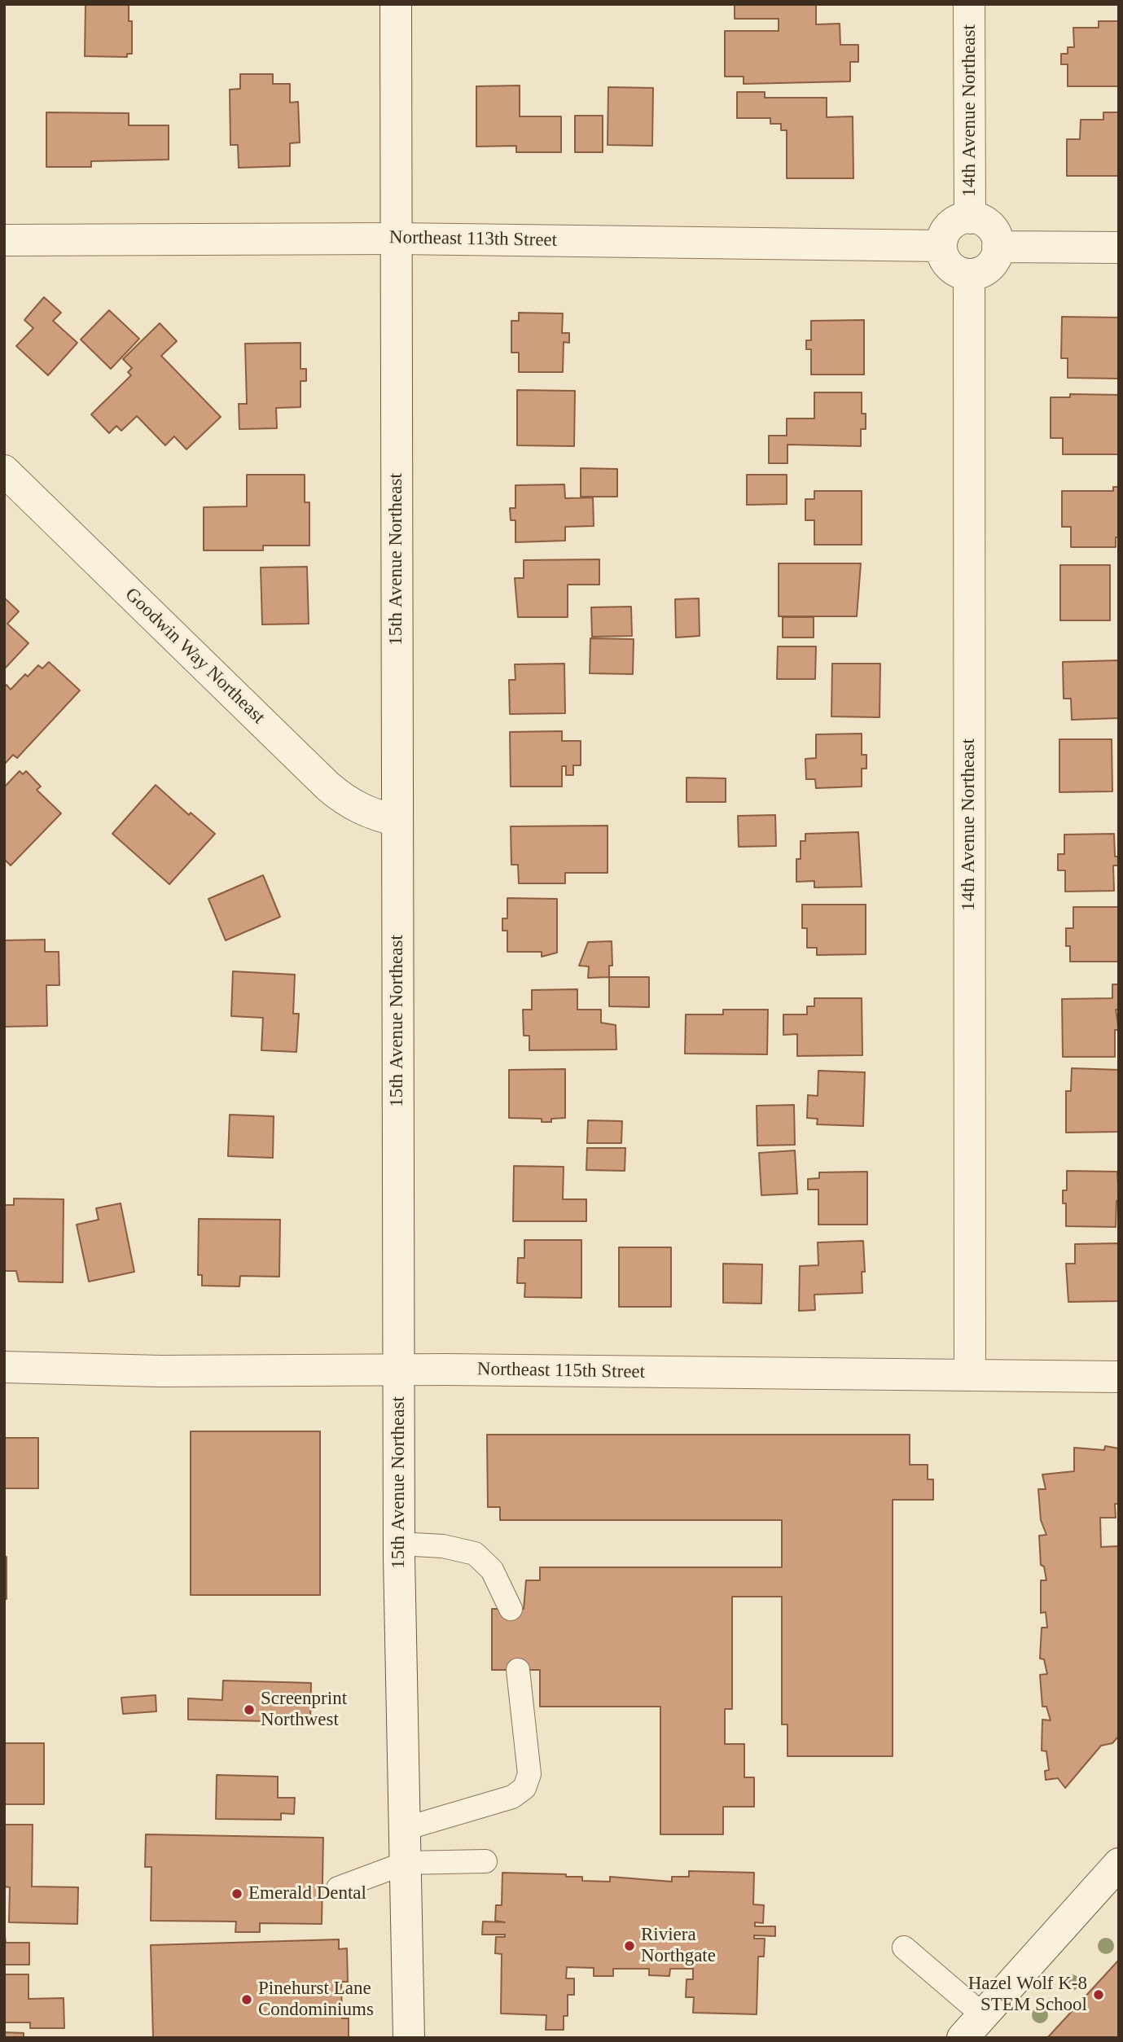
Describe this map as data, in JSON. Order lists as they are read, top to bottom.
{
  "streets": {
    "street": [
      "14th Avenue Northeast",
      "Northeast 113th Street",
      "15th Avenue Northeast",
      "Goodwin Way Northeast",
      "Northeast 115th Street"
    ]
  },
  "crossings": [
    ["14th Avenue Northeast", "Northeast 113th Street"],
    ["14th Avenue Northeast", "Northeast 115th Street"],
    ["Northeast 113th Street", "15th Avenue Northeast"],
    ["15th Avenue Northeast", "Goodwin Way Northeast"],
    ["15th Avenue Northeast", "Northeast 115th Street"]
  ],
  "places": [
    "Screenprint Northwest",
    "Emerald Dental",
    "Riviera Northgate",
    "Hazel Wolf K-8 STEM School",
    "Pinehurst Lane Condominiums"
  ]
}
